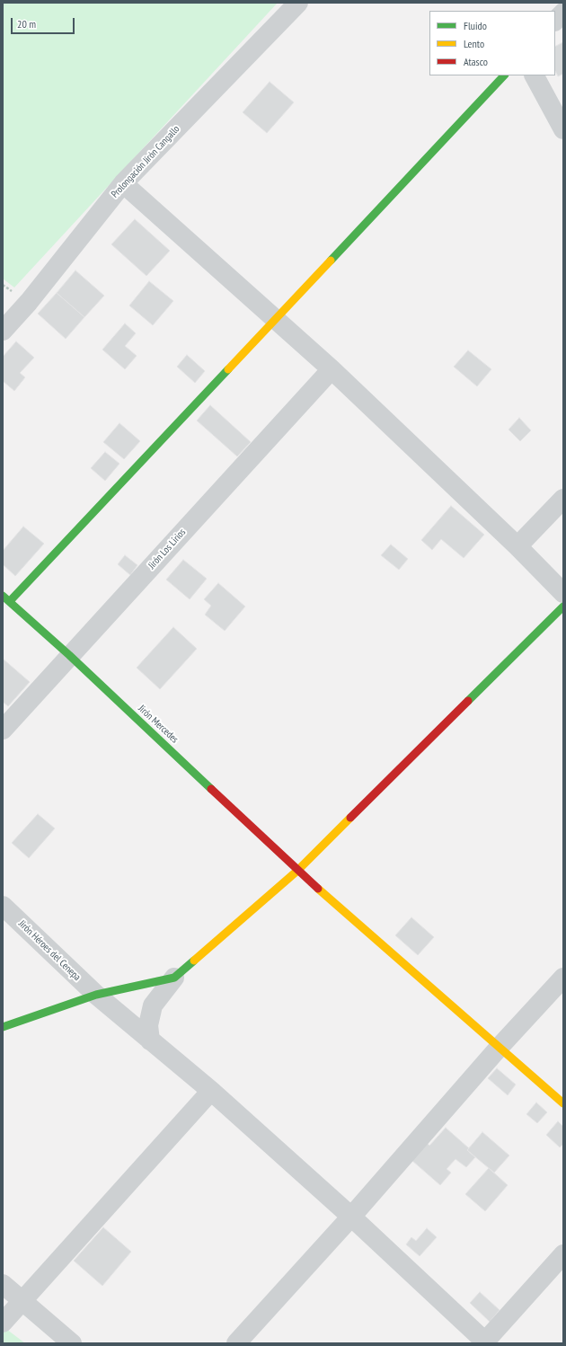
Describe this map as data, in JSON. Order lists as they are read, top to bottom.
{
  "streets": {
    "street": [
      "Prolongación Jirón Cangallo",
      "Jirón Los Lirios",
      "Jirón Mercedes",
      "Jirón Héroes del Cenepa"
    ]
  },
  "crossings": [
    ["Jirón Los Lirios", "Jirón Mercedes"]
  ],
  "legend": ["Fluido", "Lento", "Atasco"],
  "scale_bar": "20 m"
}
